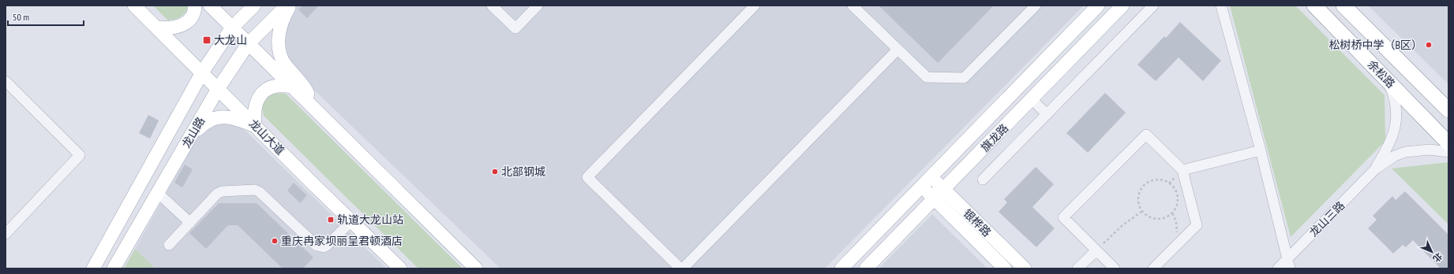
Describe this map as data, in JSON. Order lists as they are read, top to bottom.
{
  "streets": {
    "highway": ["余松路"],
    "main road": [
      "龙山路",
      "龙山大道",
      "旗龙路",
      "银桦路"
    ],
    "street": ["龙山三路"]
  },
  "crossings": [
    ["龙山路", "龙山大道"],
    ["旗龙路", "银桦路"]
  ],
  "places": {
    "transit": ["大龙山", "轨道大龙山站"],
    "other": ["松树桥中学（B区）", "北部钢城", "重庆冉家坝丽呈君顿酒店"]
  },
  "scale_bar": "50 m",
  "north": "bottom right"
}
